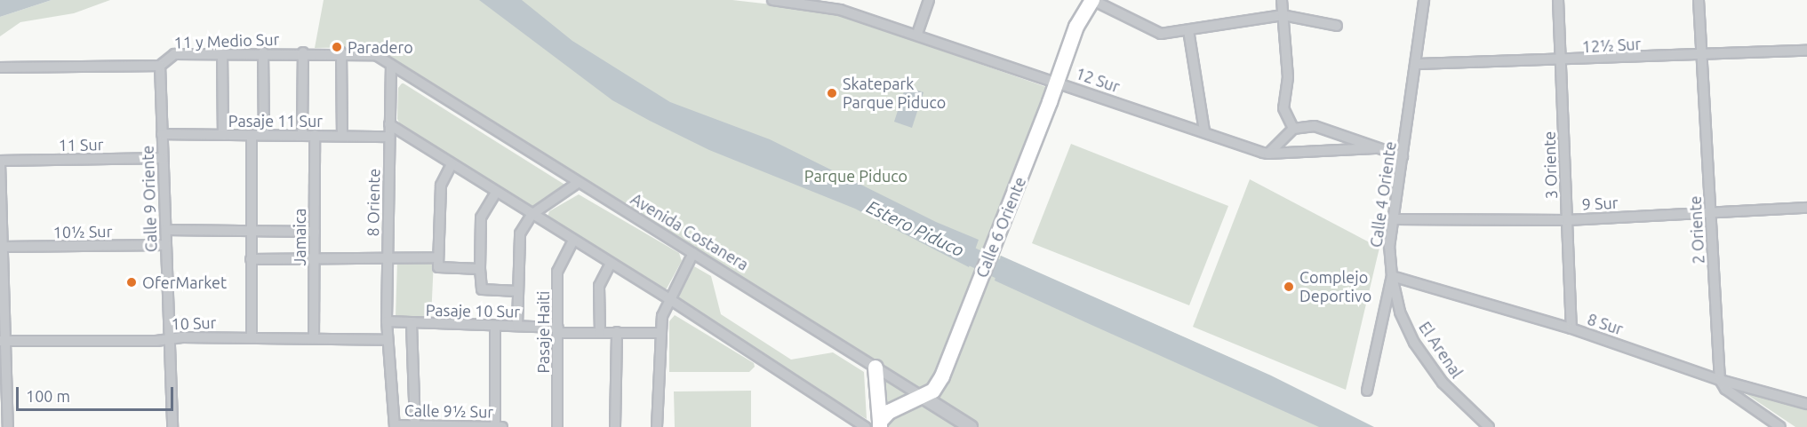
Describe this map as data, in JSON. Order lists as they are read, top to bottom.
{
  "streets": {
    "main road": ["Calle 6 Oriente"],
    "street": [
      "11 y Medio Sur",
      "12½ Sur",
      "12 Sur",
      "Pasaje 11 Sur",
      "11 Sur",
      "3 Oriente",
      "Calle 4 Oriente",
      "Calle 9 Oriente",
      "8 Oriente",
      "9 Sur",
      "2 Oriente",
      "10½ Sur",
      "Avenida Costanera",
      "Jamaica",
      "Pasaje 10 Sur",
      "10 Sur",
      "8 Sur",
      "Pasaje Haiti",
      "El Arenal",
      "Calle 9½ Sur"
    ]
  },
  "crossings": [
    ["11 y Medio Sur", "Calle 9 Oriente"],
    ["11 y Medio Sur", "8 Oriente"],
    ["11 y Medio Sur", "Avenida Costanera"],
    ["12½ Sur", "3 Oriente"],
    ["12½ Sur", "Calle 4 Oriente"],
    ["12½ Sur", "2 Oriente"],
    ["12 Sur", "Calle 6 Oriente"],
    ["Pasaje 11 Sur", "Calle 9 Oriente"],
    ["Pasaje 11 Sur", "8 Oriente"],
    ["Pasaje 11 Sur", "Jamaica"],
    ["11 Sur", "Calle 9 Oriente"],
    ["3 Oriente", "9 Sur"],
    ["3 Oriente", "8 Sur"],
    ["Calle 4 Oriente", "9 Sur"],
    ["Calle 4 Oriente", "8 Sur"],
    ["Calle 4 Oriente", "El Arenal"],
    ["Calle 9 Oriente", "10½ Sur"],
    ["Calle 9 Oriente", "10 Sur"],
    ["8 Oriente", "Avenida Costanera"],
    ["8 Oriente", "Pasaje 10 Sur"],
    ["8 Oriente", "10 Sur"],
    ["8 Oriente", "Calle 9½ Sur"],
    ["9 Sur", "2 Oriente"],
    ["Calle 6 Oriente", "Avenida Costanera"],
    ["2 Oriente", "8 Sur"],
    ["Jamaica", "10 Sur"],
    ["Pasaje 10 Sur", "Pasaje Haiti"],
    ["8 Sur", "El Arenal"]
  ],
  "water": ["Estero Piduco"],
  "parks": ["Parque Piduco"],
  "places": [
    "Paradero",
    "Skatepark Parque Piduco",
    "OferMarket",
    "Complejo Deportivo"
  ],
  "scale_bar": "100 m"
}
